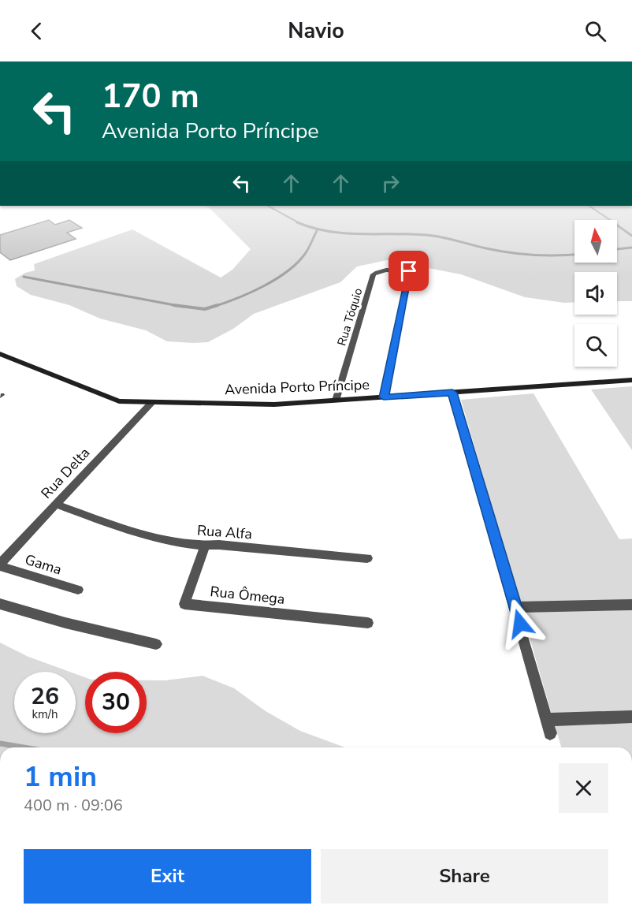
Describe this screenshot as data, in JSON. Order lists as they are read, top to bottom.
{
  "streets": {
    "street": [
      "Rua Tóquio",
      "Avenida Porto Príncipe",
      "Rua Delta",
      "Rua Alfa",
      "Gama",
      "Rua Ômega"
    ]
  },
  "crossings": [
    ["Rua Tóquio", "Avenida Porto Príncipe"],
    ["Avenida Porto Príncipe", "Rua Delta"],
    ["Rua Delta", "Rua Alfa"],
    ["Rua Delta", "Gama"],
    ["Rua Alfa", "Rua Ômega"]
  ],
  "north": "top",
  "page": {
    "header": "Navio",
    "turn": ["170 m", "Avenida Porto Príncipe"],
    "speed": "26 km/h",
    "limit": "30",
    "heading": ["1 min", "400 m · 09:06"],
    "buttons": ["Exit", "Share"]
  }
}
